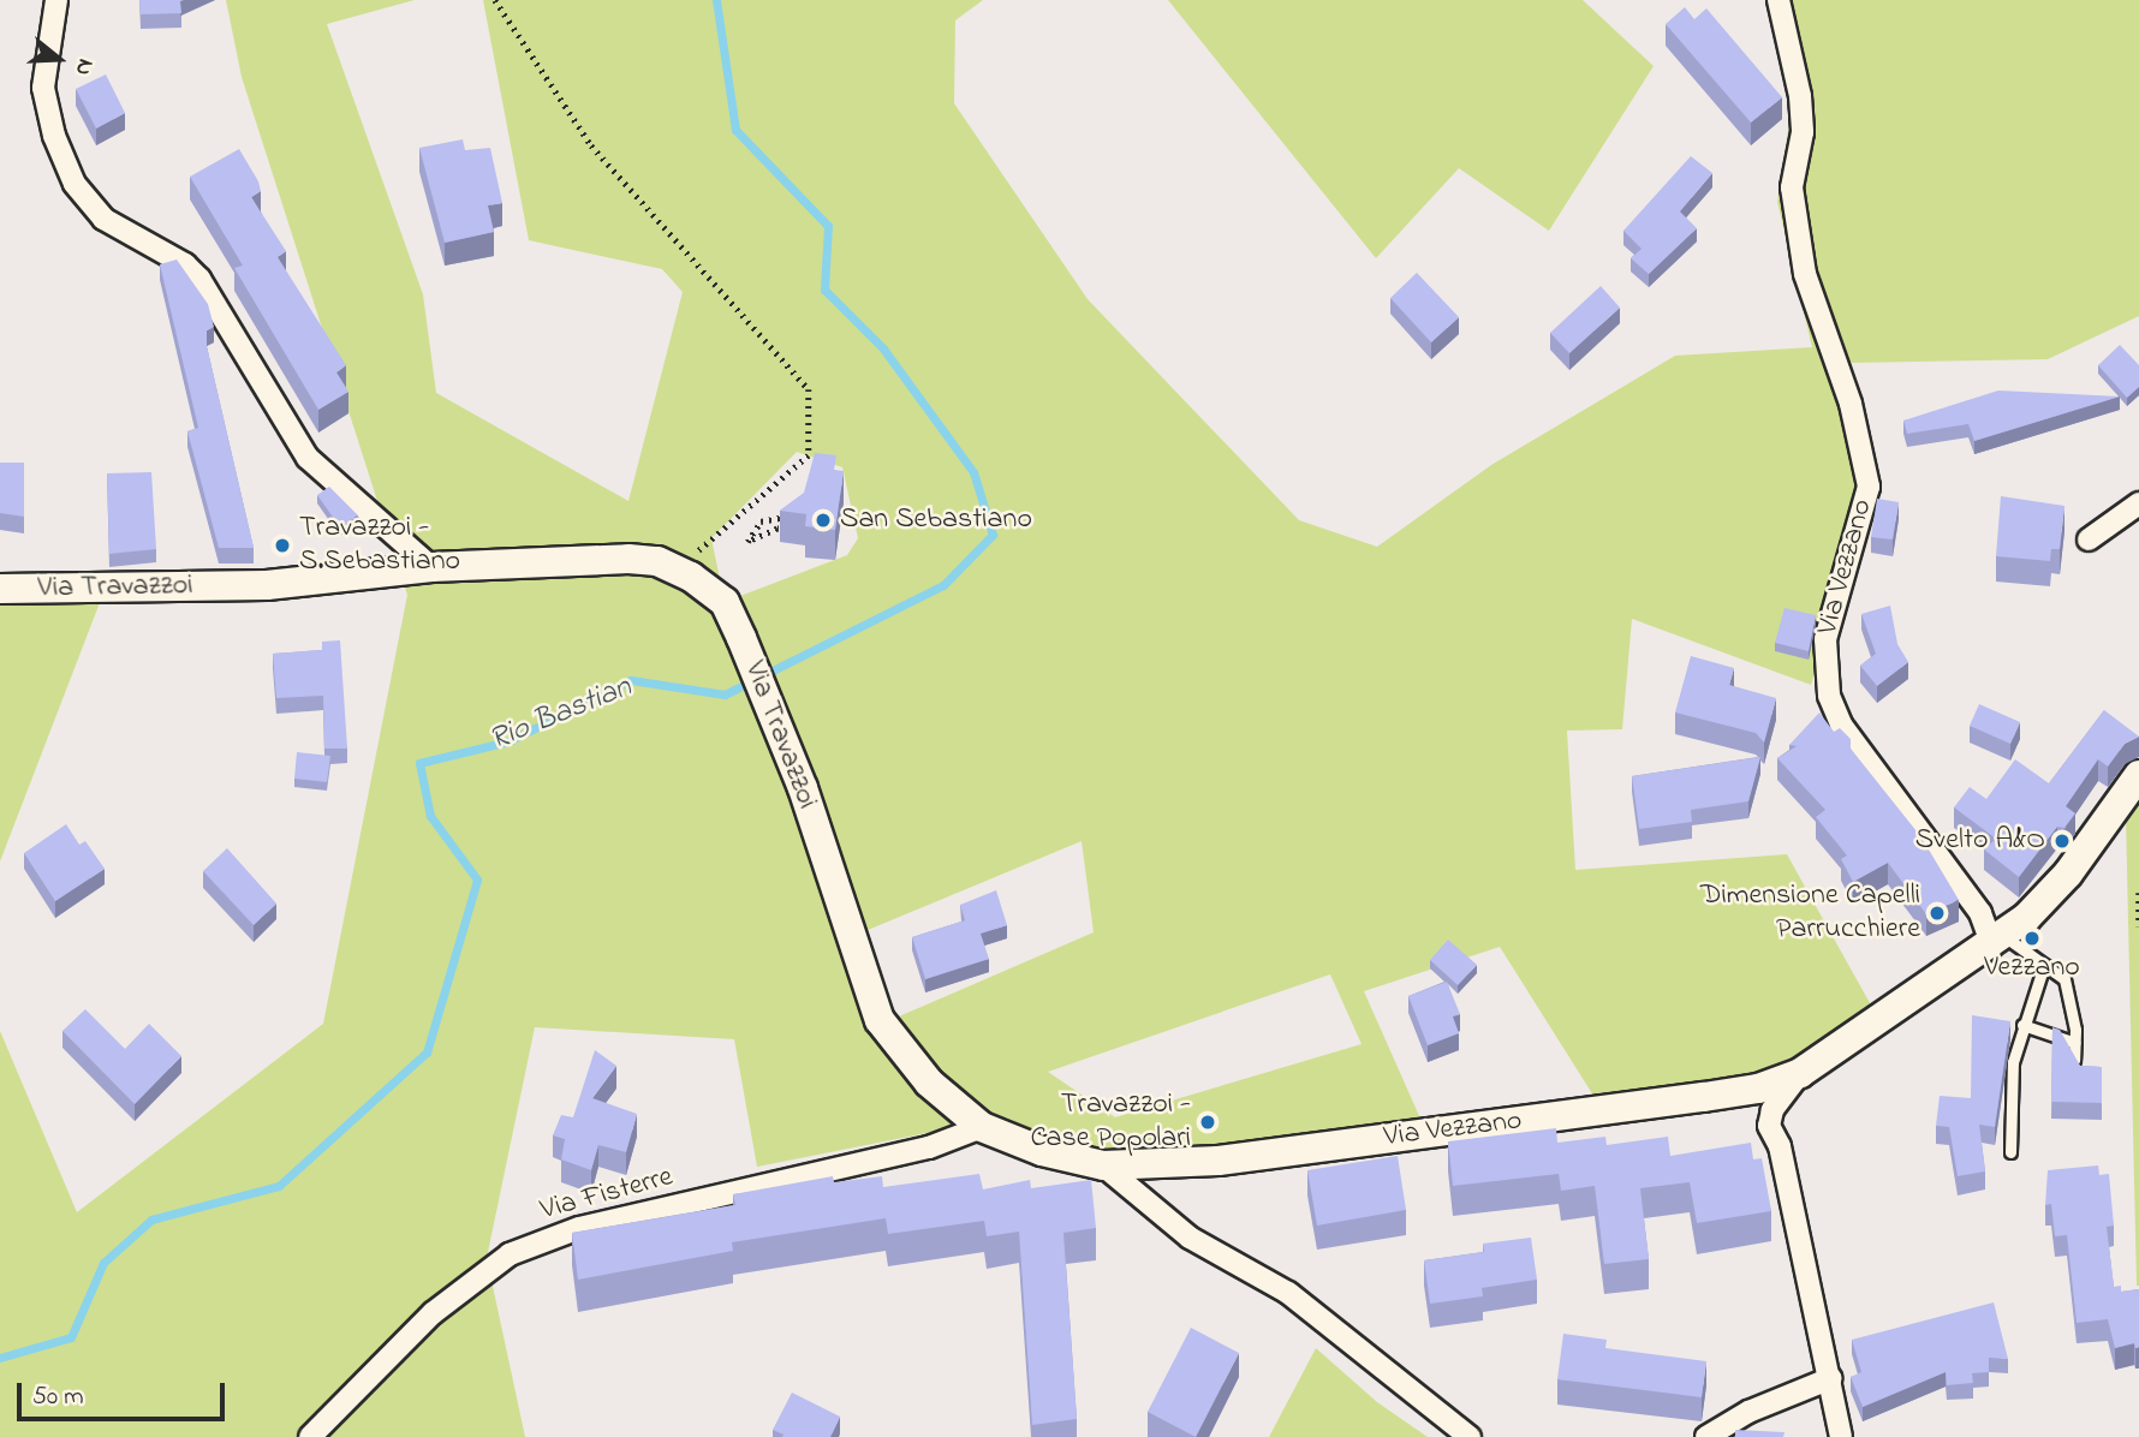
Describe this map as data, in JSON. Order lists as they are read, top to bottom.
{
  "streets": {
    "street": ["Via Vezzano", "Via Travazzoi", "Via Fisterre"]
  },
  "crossings": [
    ["Via Vezzano", "Via Travazzoi"],
    ["Via Vezzano", "Via Fisterre"],
    ["Via Travazzoi", "Via Fisterre"]
  ],
  "water": ["Rio Bastian"],
  "places": [
    "San Sebastiano",
    "Travazzoi - S.Sebastiano",
    "Svelto A&O",
    "Dimensione Capelli Parrucchiere",
    "Vezzano",
    "Travazzoi - Case Popolari"
  ],
  "scale_bar": "50 m",
  "north": "right"
}
